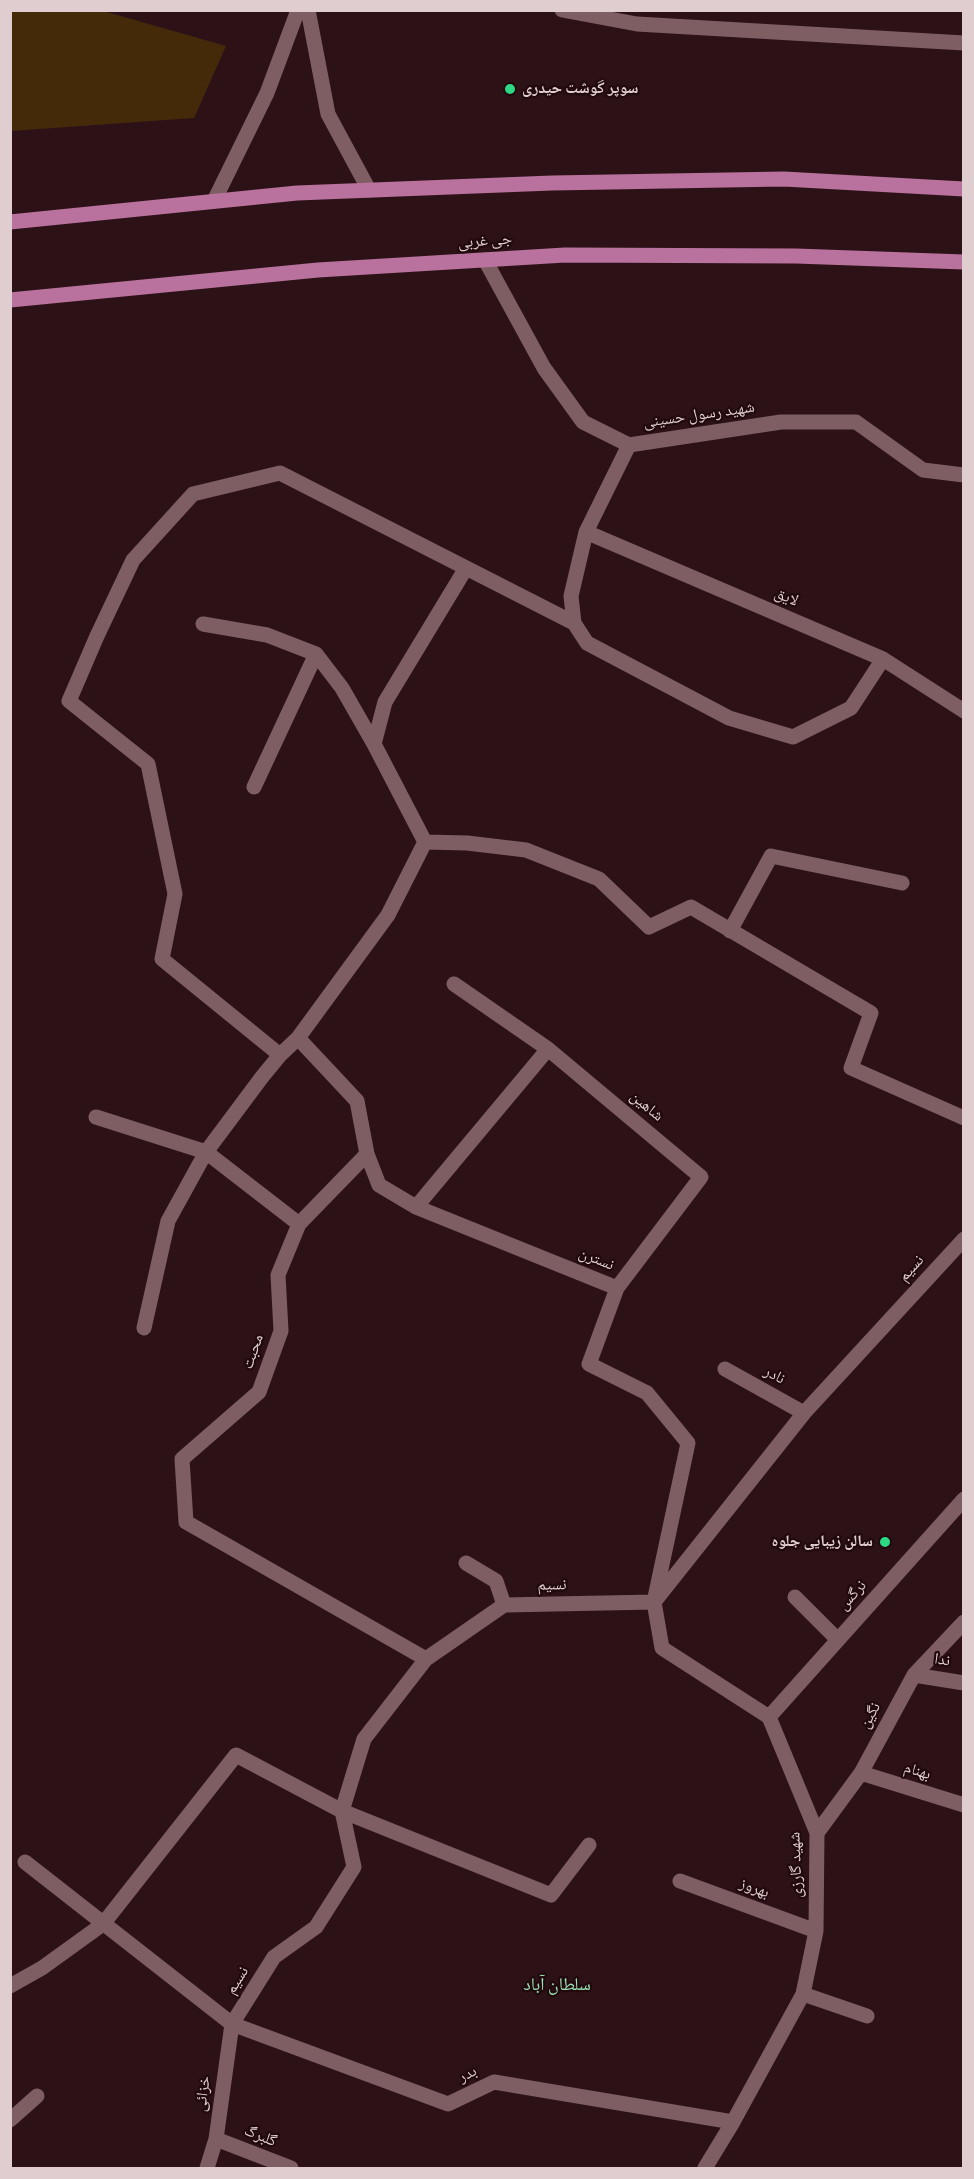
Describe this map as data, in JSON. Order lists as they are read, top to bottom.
{
  "streets": {
    "main road": ["جی غربی"],
    "street": [
      "شهید رسول حسینی",
      "لایق",
      "شاهین",
      "نسترن",
      "نسیم",
      "محبت",
      "نادر",
      "نرگس",
      "ندا",
      "نگین",
      "بهنام",
      "شهید گارزی",
      "بهروز",
      "بدر",
      "خزائی",
      "گلبرگ"
    ]
  },
  "crossings": [
    ["جی غربی", "شهید رسول حسینی"],
    ["شاهین", "نسترن"],
    ["نسترن", "نسیم"],
    ["نسترن", "محبت"],
    ["نسیم", "محبت"],
    ["نسیم", "نادر"],
    ["نسیم", "بدر"],
    ["نسیم", "خزائی"],
    ["نرگس", "شهید گارزی"],
    ["ندا", "نگین"],
    ["نگین", "بهنام"],
    ["نگین", "شهید گارزی"],
    ["شهید گارزی", "بهروز"],
    ["شهید گارزی", "بدر"],
    ["بدر", "خزائی"],
    ["خزائی", "گلبرگ"]
  ],
  "districts": ["سلطان آباد"],
  "places": ["سوپر گوشت حیدری", "سالن زیبایی جلوه"]
}
